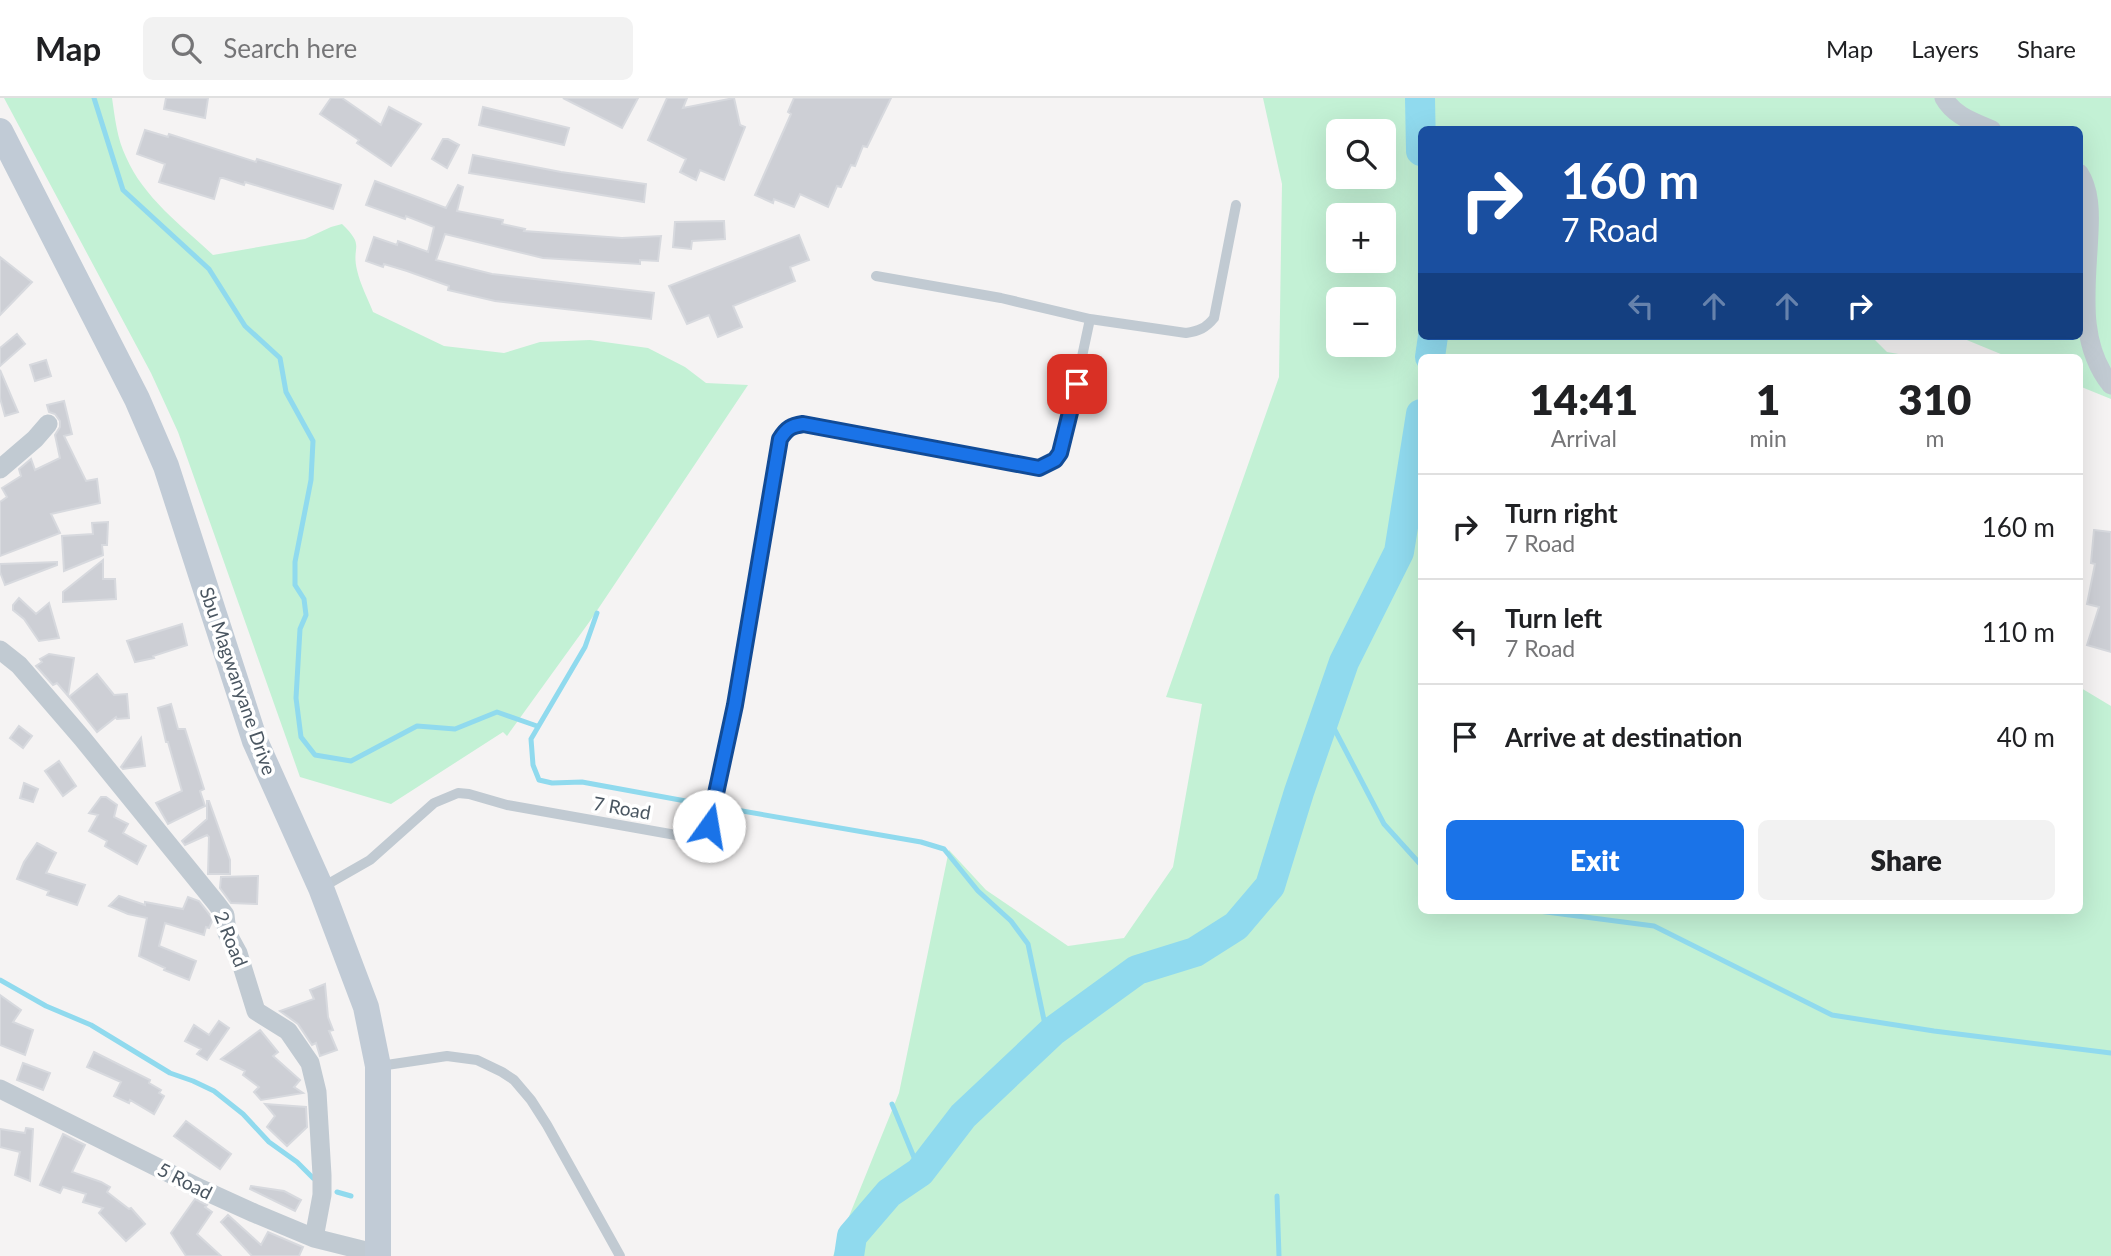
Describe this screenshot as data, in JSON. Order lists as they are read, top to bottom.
{
  "streets": {
    "main road": ["Sbu Magwanyane Drive"],
    "street": ["2 Road", "5 Road"],
    "lane": ["7 Road"]
  },
  "crossings": [
    ["Sbu Magwanyane Drive", "7 Road"],
    ["Sbu Magwanyane Drive", "5 Road"],
    ["2 Road", "5 Road"]
  ],
  "page": {
    "header": "Map",
    "search": "Search here",
    "nav": ["Map", "Layers", "Share"],
    "map_buttons": ["+", "−"],
    "turn": ["160 m", "7 Road"],
    "eta": [
      "14:41",
      "Arrival",
      "1",
      "min",
      "310",
      "m"
    ],
    "list": [
      {
        "name": "Turn right",
        "note": "7 Road",
        "value": "160 m"
      },
      {
        "name": "Turn left",
        "note": "7 Road",
        "value": "110 m"
      },
      {
        "name": "Arrive at destination",
        "value": "40 m"
      }
    ],
    "buttons": ["Exit", "Share"]
  }
}
